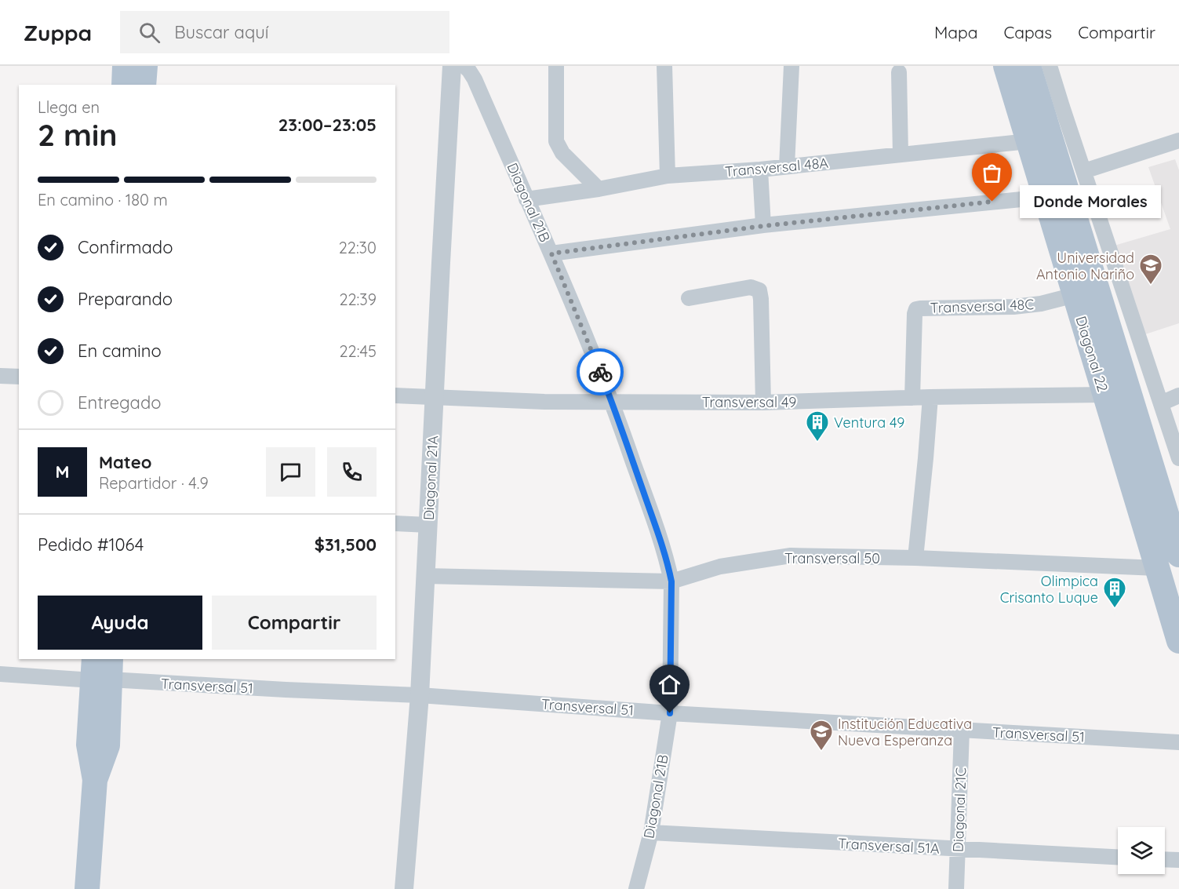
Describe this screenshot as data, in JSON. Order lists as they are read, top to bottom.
{
  "streets": {
    "main road": ["Diagonal 22"],
    "street": [
      "Transversal 48A",
      "Diagonal 21B",
      "Transversal 48C",
      "Transversal 49",
      "Diagonal 21A",
      "Transversal 50",
      "Transversal 51",
      "Diagonal 21C",
      "Transversal 51A"
    ]
  },
  "crossings": [
    ["Transversal 48A", "Diagonal 21B"],
    ["Transversal 48A", "Diagonal 22"],
    ["Diagonal 21B", "Transversal 49"],
    ["Diagonal 21B", "Transversal 50"],
    ["Diagonal 21B", "Transversal 51"],
    ["Diagonal 21B", "Transversal 51A"],
    ["Transversal 48C", "Diagonal 22"],
    ["Transversal 48C", "Transversal 49"],
    ["Diagonal 22", "Transversal 49"],
    ["Diagonal 22", "Transversal 50"],
    ["Transversal 49", "Diagonal 21A"],
    ["Diagonal 21A", "Transversal 50"],
    ["Diagonal 21A", "Transversal 51"],
    ["Transversal 51", "Diagonal 21C"],
    ["Diagonal 21C", "Transversal 51A"]
  ],
  "places": {
    "other": ["Donde Morales"],
    "school or university": ["Universidad Antonio Nariño", "Institución Educativa Nueva Esperanza"],
    "building": ["Ventura 49", "Olimpica Crisanto Luque"]
  },
  "page": {
    "header": "Zuppa",
    "search": "Buscar aquí",
    "nav": ["Mapa", "Capas", "Compartir"],
    "heading": ["2 min", "Llega en", "23:00–23:05"],
    "panel": [
      "Mateo",
      "Repartidor · 4.9",
      "Pedido #1064",
      "$31,500"
    ],
    "bar": "En camino · 180 m",
    "bubble": "Donde Morales",
    "list": [
      ["Confirmado", "22:30"],
      ["Preparando", "22:39"],
      ["En camino", "22:45"],
      "Entregado"
    ],
    "round": "M",
    "buttons": ["Ayuda", "Compartir"]
  }
}
